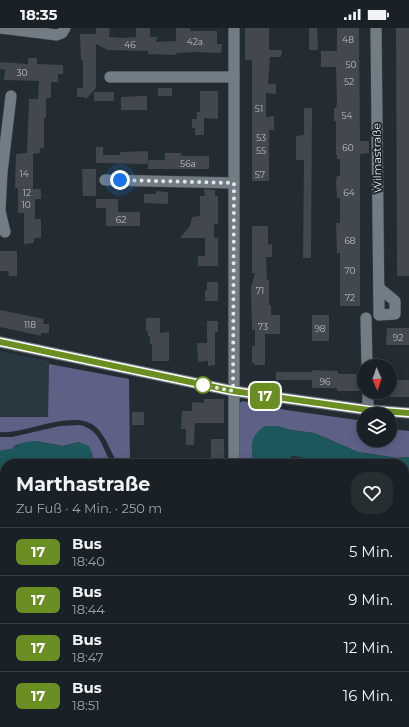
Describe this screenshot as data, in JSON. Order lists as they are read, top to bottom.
{
  "streets": {
    "street": ["Wilmastraße"]
  },
  "lines": ["bus line 17"],
  "house_numbers": [
    "48",
    "42a",
    "46",
    "50",
    "30",
    "52",
    "51",
    "54",
    "53",
    "60",
    "55",
    "56a",
    "14",
    "57",
    "12",
    "64",
    "10",
    "62",
    "68",
    "70",
    "71",
    "72",
    "118",
    "73",
    "98",
    "92",
    "96"
  ],
  "north": "bottom",
  "page": {
    "status": "18:35",
    "on_map": "17",
    "heading": ["Marthastraße", "Zu Fuß · 4 Min. · 250 m"],
    "list": [
      {
        "mark": "17",
        "name": "Bus",
        "note": "18:40",
        "value": "5 Min."
      },
      {
        "mark": "17",
        "name": "Bus",
        "note": "18:44",
        "value": "9 Min."
      },
      {
        "mark": "17",
        "name": "Bus",
        "note": "18:47",
        "value": "12 Min."
      },
      {
        "mark": "17",
        "name": "Bus",
        "note": "18:51",
        "value": "16 Min."
      }
    ]
  }
}
